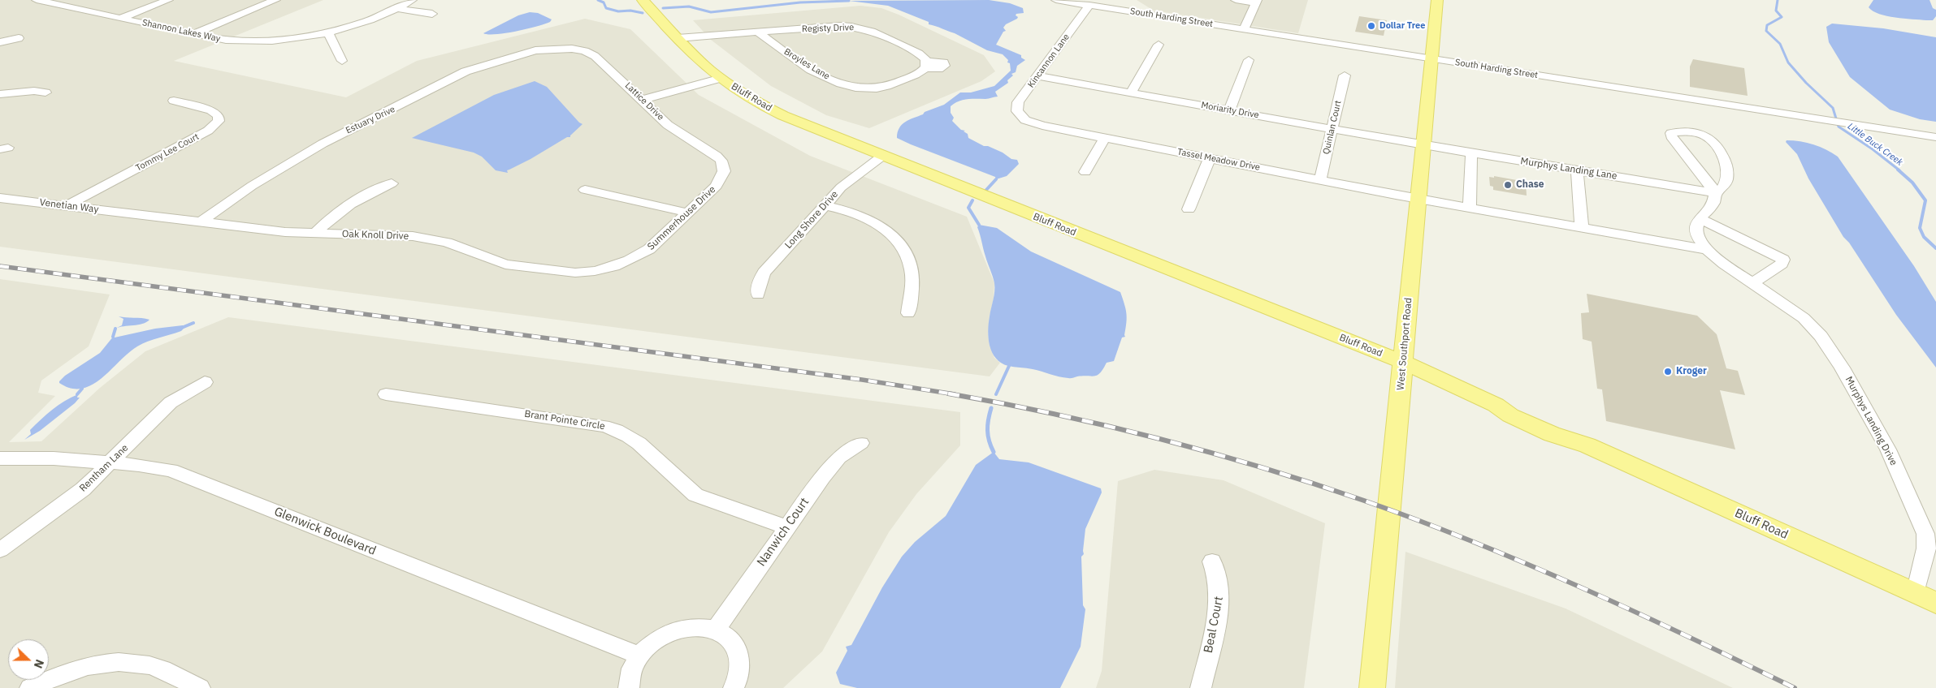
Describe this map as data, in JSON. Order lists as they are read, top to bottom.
{
  "streets": {
    "main road": ["Bluff Road", "West Southport Road"],
    "street": [
      "South Harding Street",
      "Registy Drive",
      "Shannon Lakes Way",
      "Kincannon Lane",
      "Broyles Lane",
      "Lattice Drive",
      "Moriarity Drive",
      "Estuary Drive",
      "Quinlan Court",
      "Tommy Lee Court",
      "Tassel Meadow Drive",
      "Murphys Landing Lane",
      "Venetian Way",
      "Summerhouse Drive",
      "Long Shore Drive",
      "Oak Knoll Drive",
      "Brant Pointe Circle",
      "Murphys Landing Drive",
      "Rentham Lane",
      "Glenwick Boulevard",
      "Nanwich Court",
      "Beal Court"
    ]
  },
  "crossings": [
    ["South Harding Street", "Kincannon Lane"],
    ["South Harding Street", "West Southport Road"],
    ["Registy Drive", "Broyles Lane"],
    ["Registy Drive", "Bluff Road"],
    ["Kincannon Lane", "Moriarity Drive"],
    ["Kincannon Lane", "Tassel Meadow Drive"],
    ["Bluff Road", "Long Shore Drive"],
    ["Bluff Road", "West Southport Road"],
    ["Bluff Road", "Murphys Landing Drive"],
    ["Lattice Drive", "Estuary Drive"],
    ["Lattice Drive", "Summerhouse Drive"],
    ["Moriarity Drive", "Quinlan Court"],
    ["Moriarity Drive", "Murphys Landing Lane"],
    ["Moriarity Drive", "West Southport Road"],
    ["Estuary Drive", "Oak Knoll Drive"],
    ["Quinlan Court", "Tassel Meadow Drive"],
    ["Tommy Lee Court", "Venetian Way"],
    ["Tassel Meadow Drive", "West Southport Road"],
    ["Tassel Meadow Drive", "Murphys Landing Drive"],
    ["Murphys Landing Lane", "West Southport Road"],
    ["Venetian Way", "Oak Knoll Drive"],
    ["Summerhouse Drive", "Oak Knoll Drive"],
    ["Brant Pointe Circle", "Nanwich Court"],
    ["Rentham Lane", "Glenwick Boulevard"]
  ],
  "water": ["Little Buck Creek"],
  "places": ["Dollar Tree", "Chase", "Kroger"],
  "north": "right"
}
